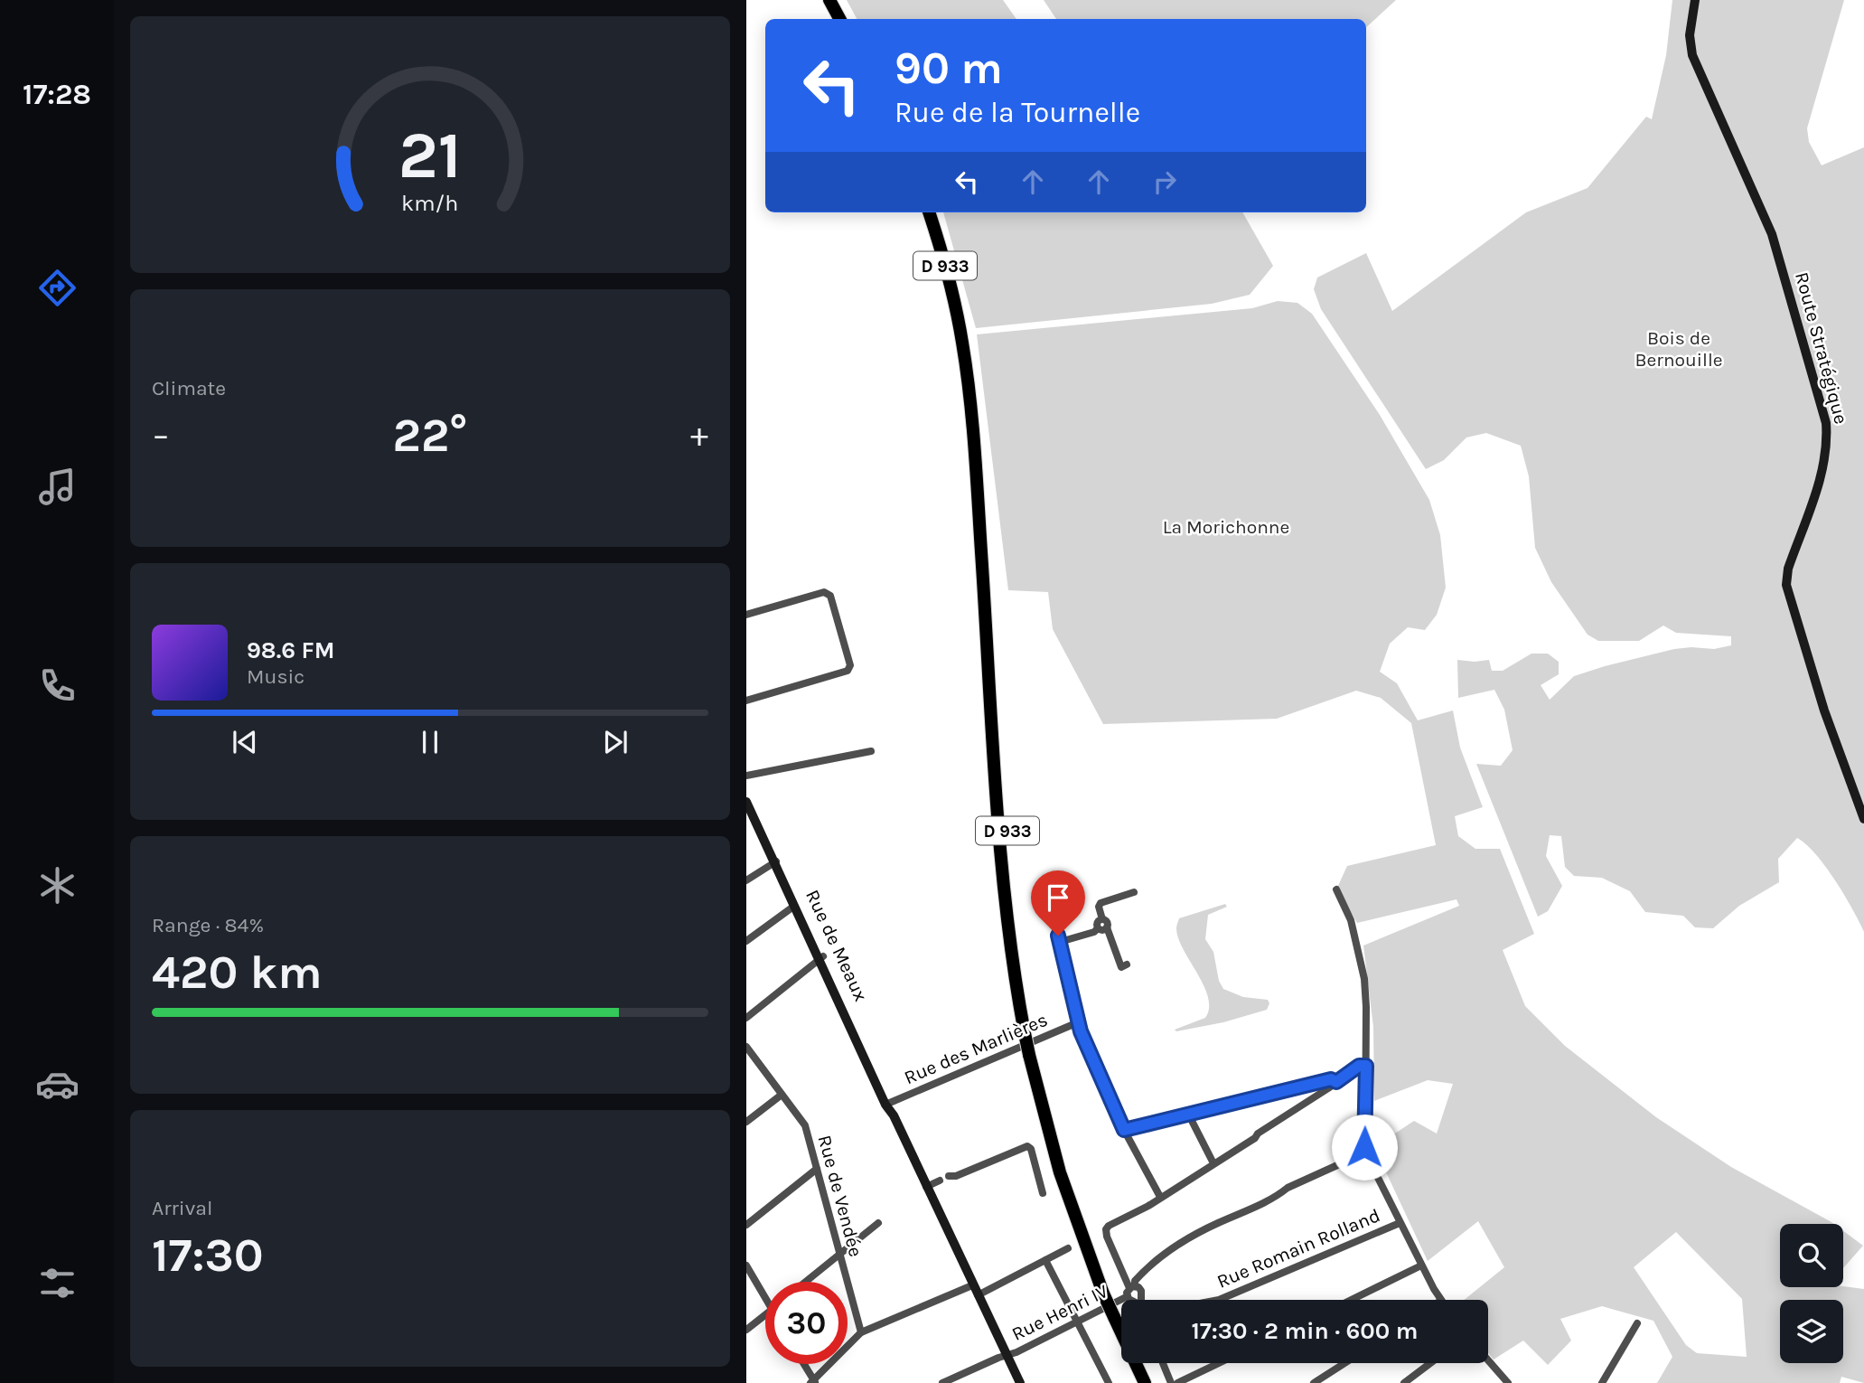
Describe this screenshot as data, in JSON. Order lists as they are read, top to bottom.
{
  "streets": {
    "highway": ["D 933"],
    "main road": ["Route Stratégique", "Rue de Meaux"],
    "street": [
      "Rue des Marlières",
      "Rue de Vendée",
      "Rue Romain Rolland",
      "Rue Henri IV"
    ]
  },
  "crossings": [
    ["Rue de Meaux", "Rue des Marlières"],
    ["Rue de Meaux", "Rue Henri IV"]
  ],
  "parks": ["Bois de Bernouille", "La Morichonne"],
  "page": {
    "tabs": "17:28",
    "turn": ["90 m", "Rue de la Tournelle"],
    "tile": [
      "Climate",
      ["Range · 84%", "420 km"],
      ["Arrival", "17:30"]
    ],
    "heat": ["−", "22°", "+"],
    "song": ["98.6 FM", "Music"],
    "limit": "30",
    "trip": "17:30 · 2 min · 600 m",
    "gauge": ["21", "km/h"]
  }
}
